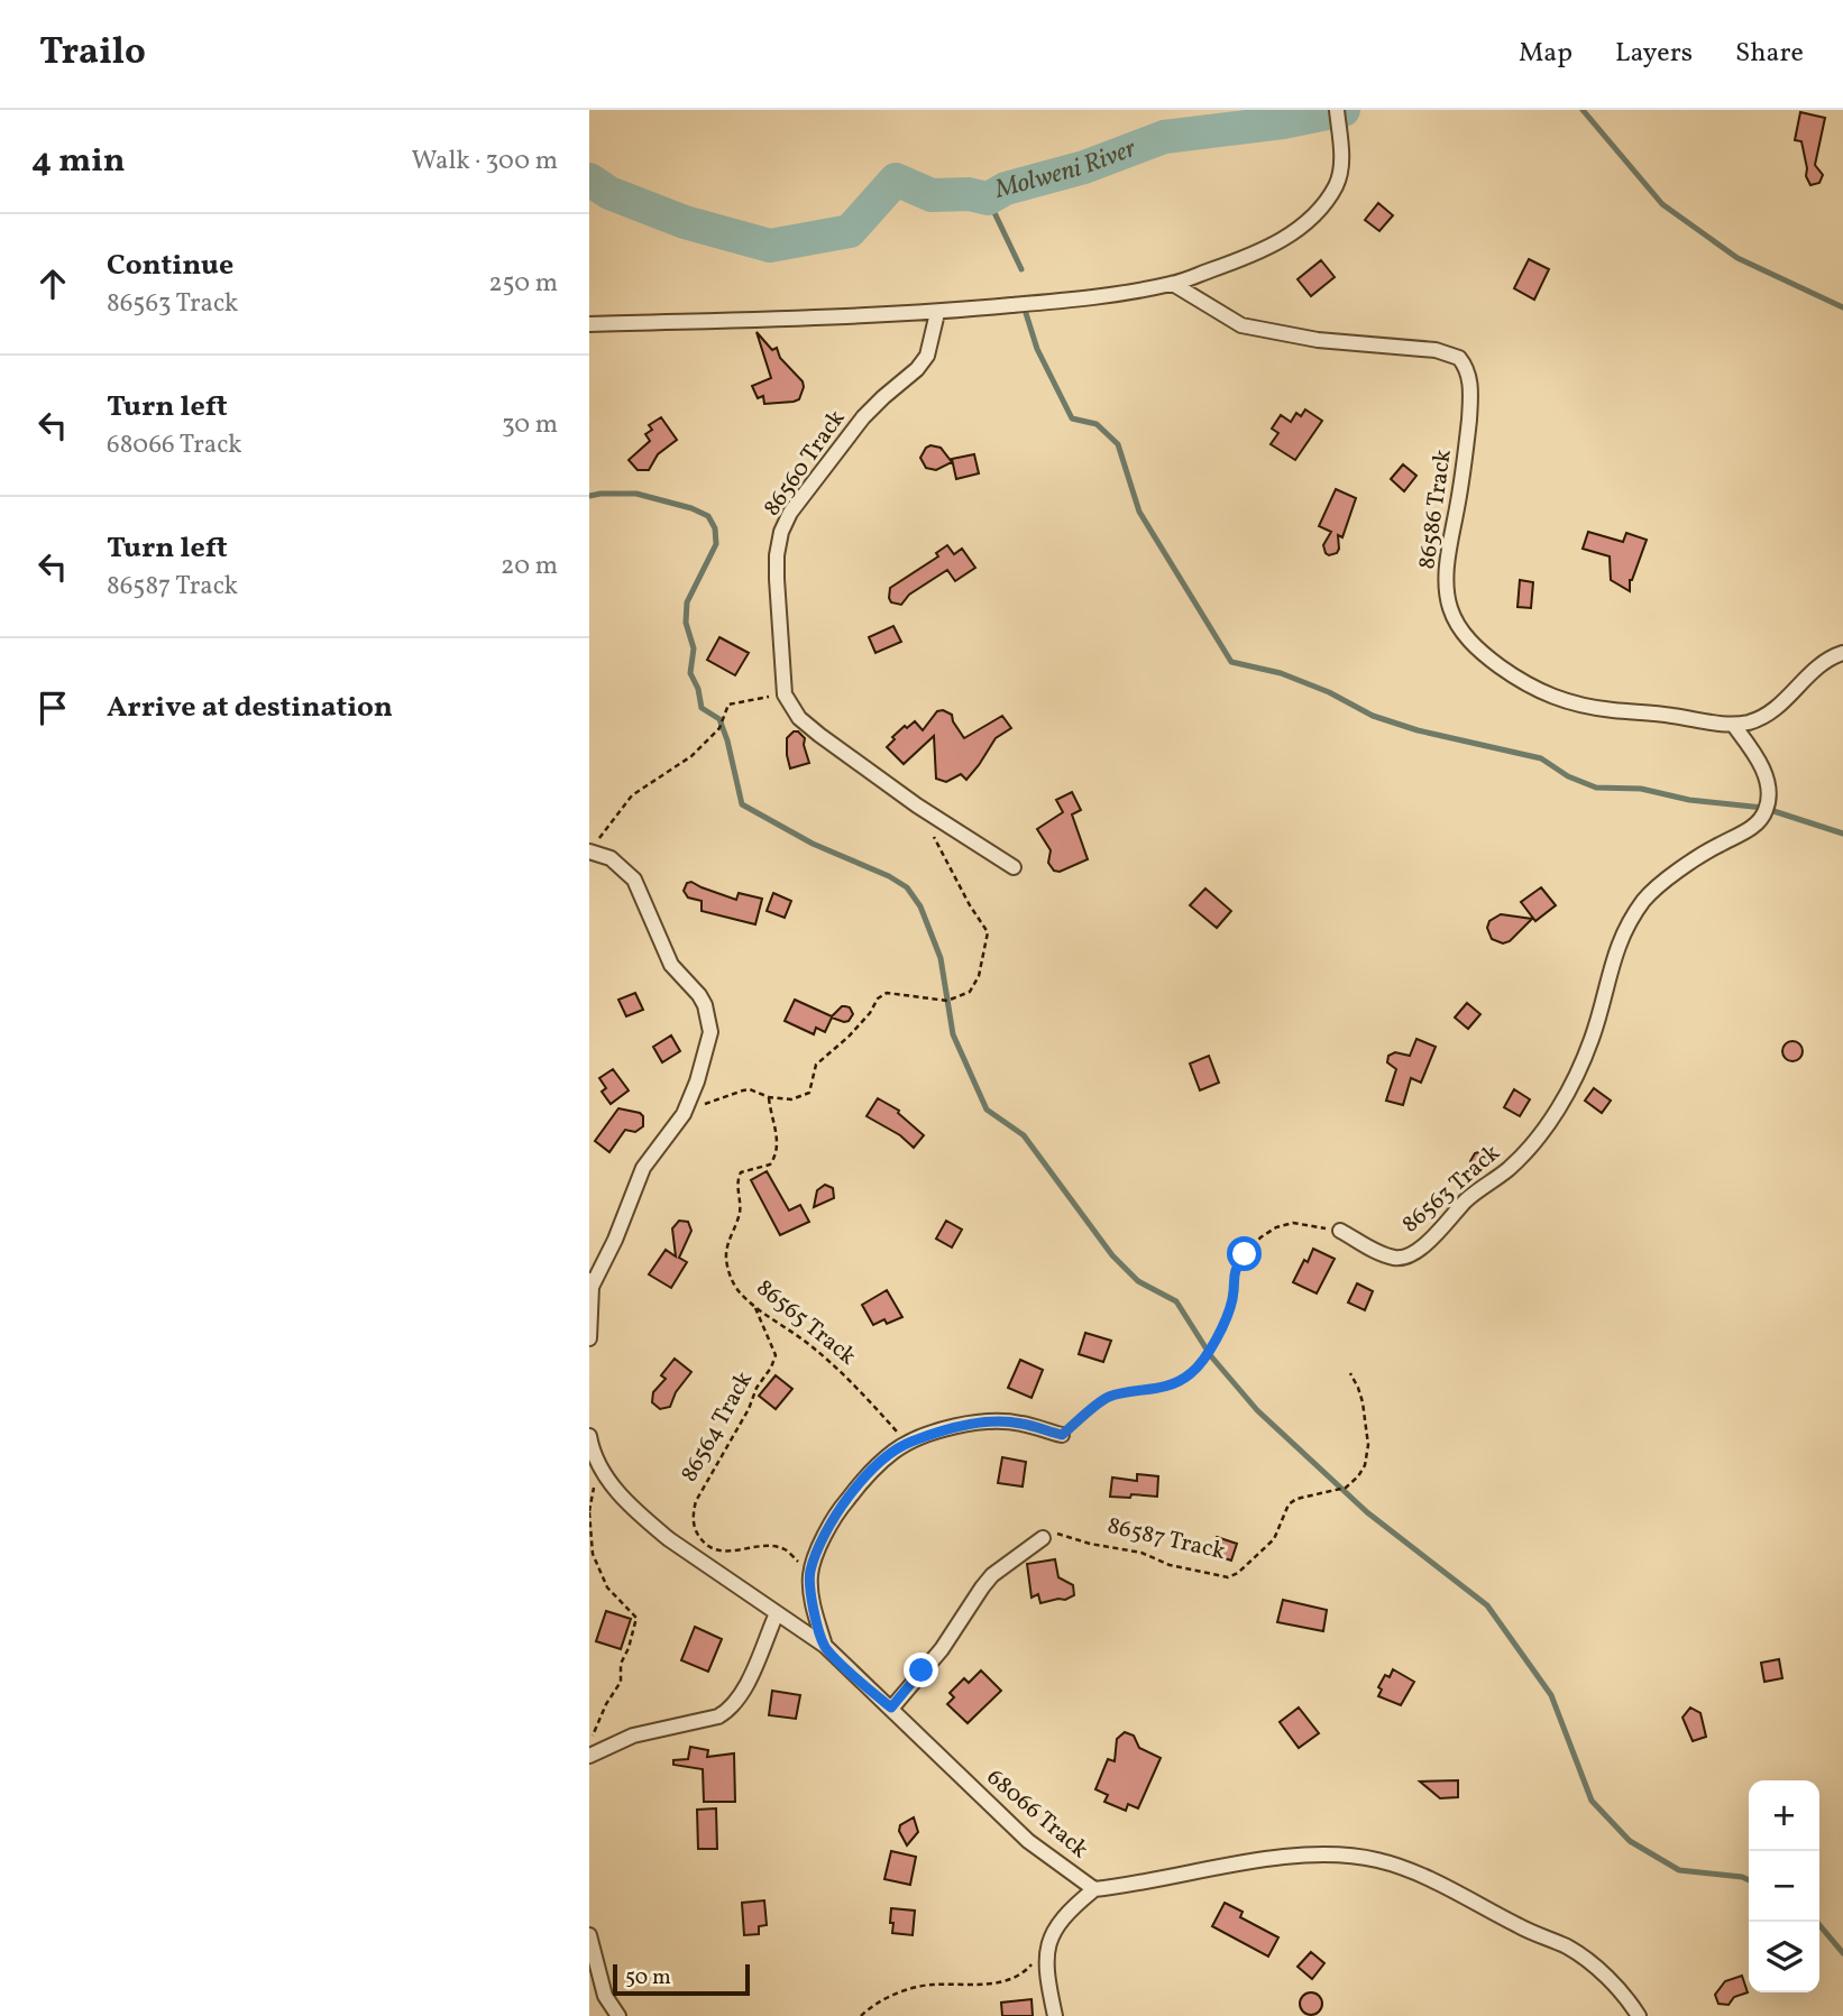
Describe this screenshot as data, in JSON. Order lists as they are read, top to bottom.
{
  "streets": {
    "street": [
      "86560 Track",
      "86586 Track",
      "86563 Track",
      "68066 Track"
    ],
    "path": ["86565 Track", "86564 Track", "86587 Track"]
  },
  "crossings": [
    ["86586 Track", "86563 Track"],
    ["86565 Track", "86564 Track"]
  ],
  "water": ["Molweni River"],
  "scale_bar": "50 m",
  "page": {
    "header": "Trailo",
    "nav": ["Map", "Layers", "Share"],
    "heading": ["4 min", "Walk · 300 m"],
    "list": [
      ["Continue", "86563 Track", "250 m"],
      ["Turn left", "68066 Track", "30 m"],
      ["Turn left", "86587 Track", "20 m"],
      "Arrive at destination"
    ],
    "map_buttons": ["+", "−"],
    "scale": "50 m"
  }
}
